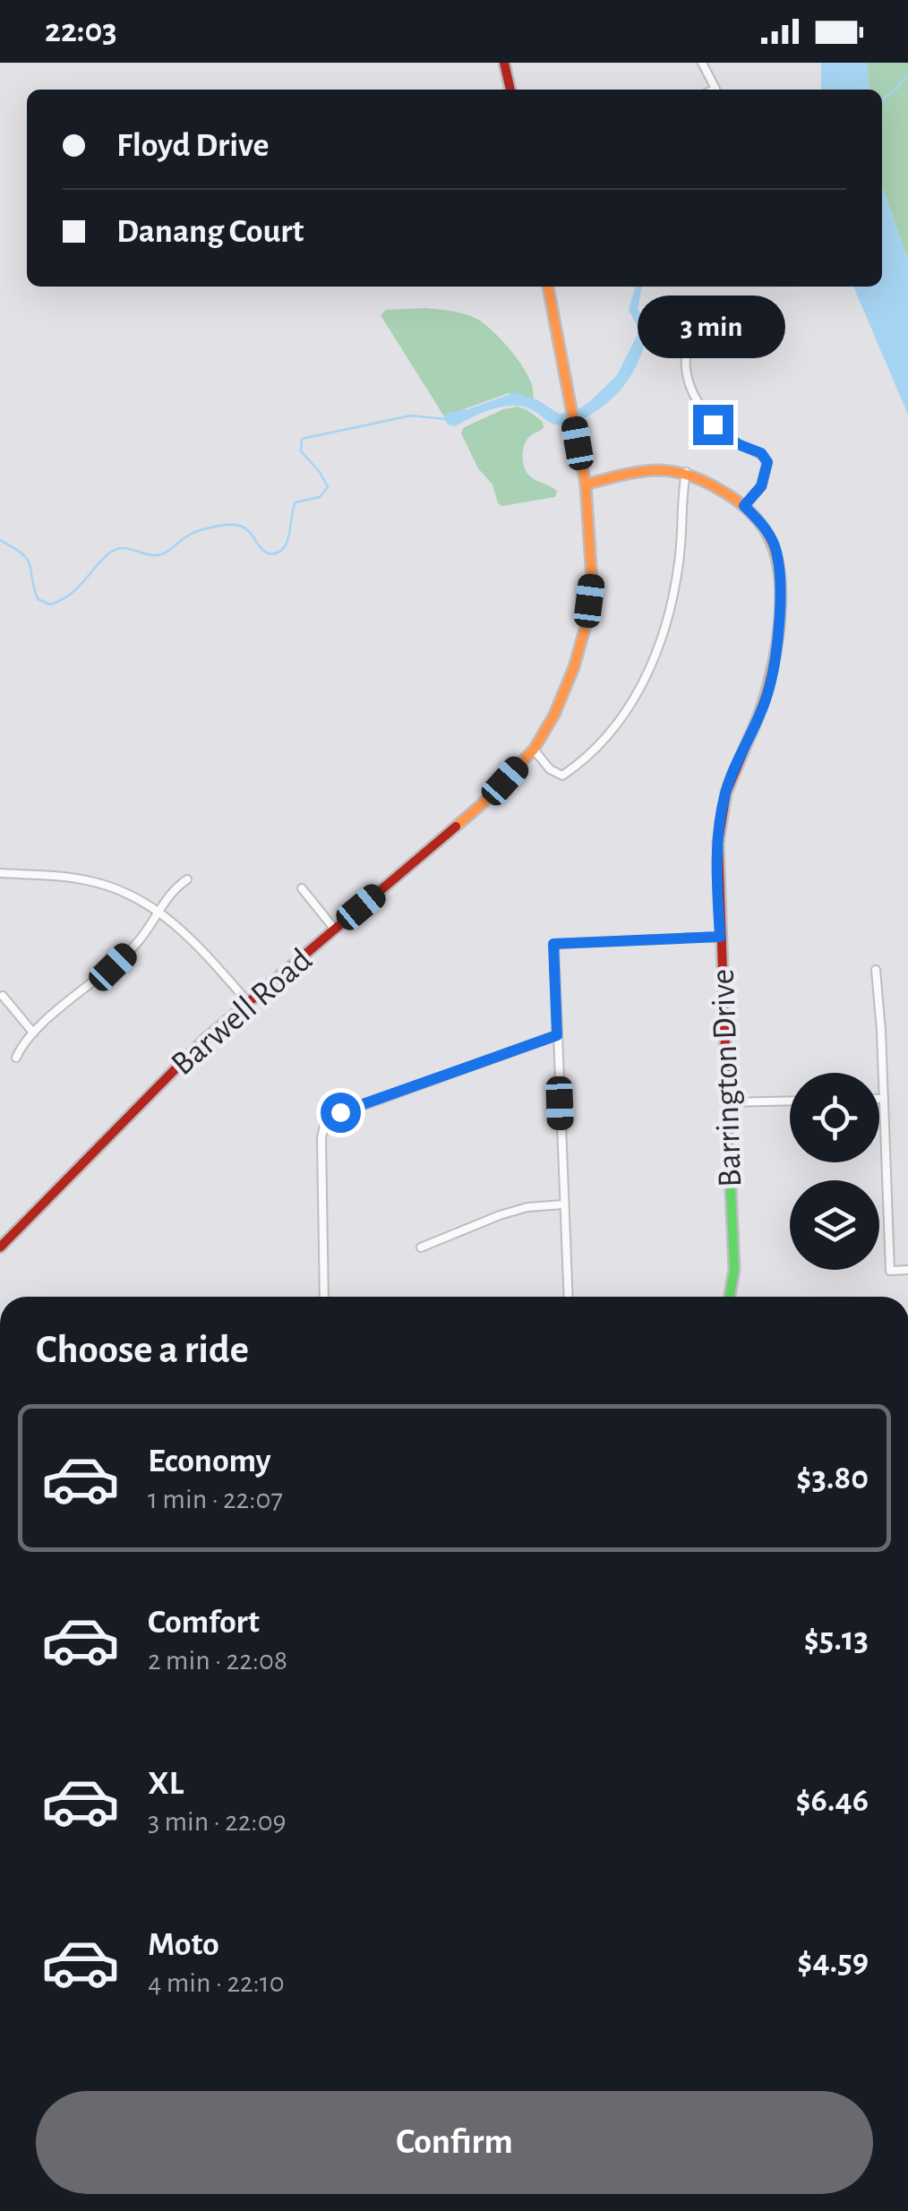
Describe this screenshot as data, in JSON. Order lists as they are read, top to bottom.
{
  "streets": {
    "street": ["Barwell Road", "Barrington Drive"]
  },
  "crossings": [
    ["Barwell Road", "Barrington Drive"]
  ],
  "page": {
    "status": "22:03",
    "banner": ["Floyd Drive", "Danang Court"],
    "bubble": "3 min",
    "heading": "Choose a ride",
    "list": [
      {
        "name": "Economy",
        "note": "1 min · 22:07",
        "value": "$3.80"
      },
      {
        "name": "Comfort",
        "note": "2 min · 22:08",
        "value": "$5.13"
      },
      {
        "name": "XL",
        "note": "3 min · 22:09",
        "value": "$6.46"
      },
      {
        "name": "Moto",
        "note": "4 min · 22:10",
        "value": "$4.59"
      }
    ],
    "buttons": "Confirm"
  }
}
